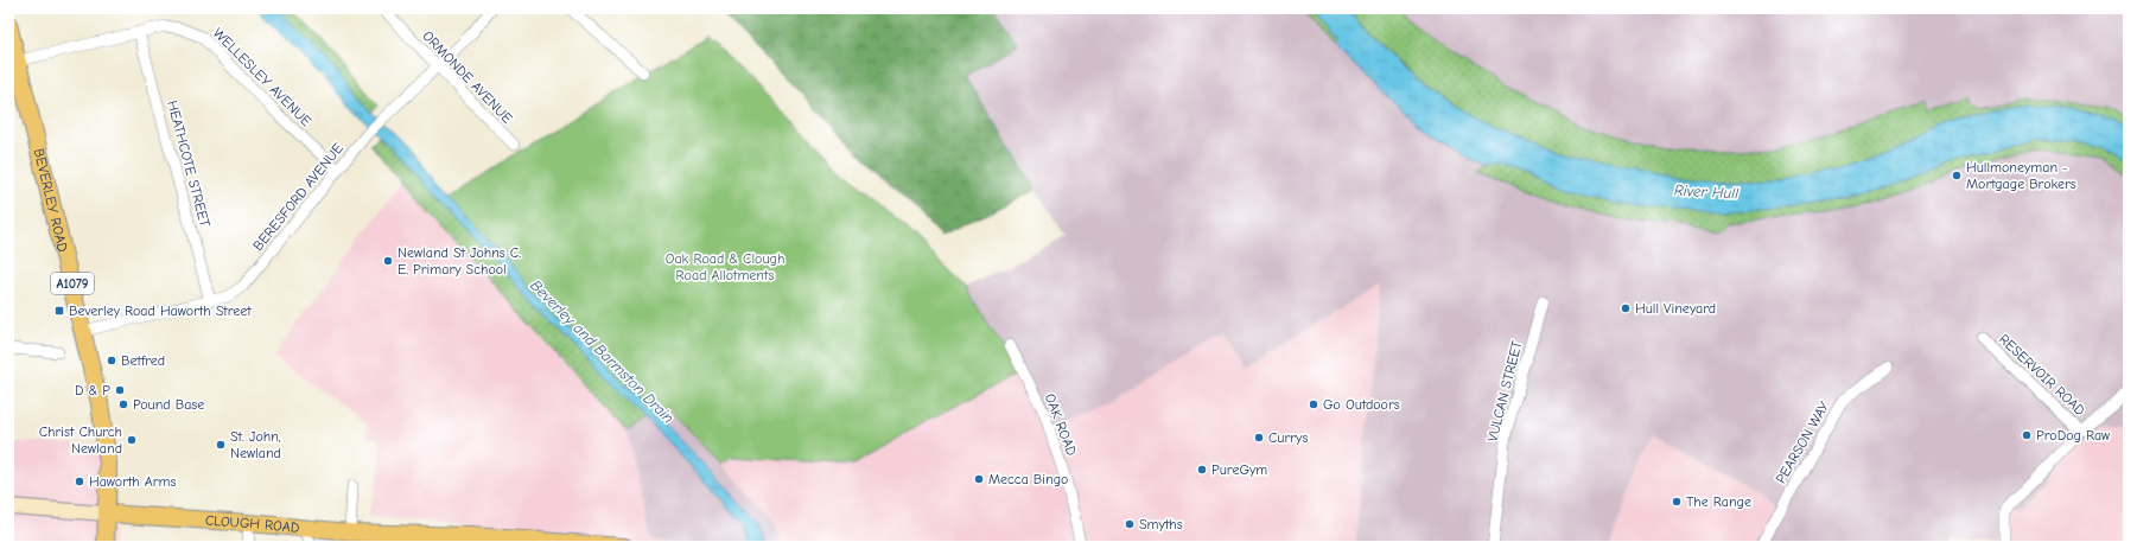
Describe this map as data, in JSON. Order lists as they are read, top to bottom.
{
  "streets": {
    "main road": ["BEVERLEY ROAD", "A1079", "CLOUGH ROAD"],
    "street": [
      "WELLESLEY AVENUE",
      "ORMONDE AVENUE",
      "HEATHCOTE STREET",
      "BERESFORD AVENUE",
      "RESERVOIR ROAD",
      "VULCAN STREET",
      "OAK ROAD",
      "PEARSON WAY"
    ]
  },
  "crossings": [
    ["WELLESLEY AVENUE", "HEATHCOTE STREET"],
    ["WELLESLEY AVENUE", "BERESFORD AVENUE"],
    ["WELLESLEY AVENUE", "BEVERLEY ROAD"],
    ["ORMONDE AVENUE", "BERESFORD AVENUE"],
    ["HEATHCOTE STREET", "BERESFORD AVENUE"],
    ["BERESFORD AVENUE", "BEVERLEY ROAD"],
    ["BEVERLEY ROAD", "CLOUGH ROAD"]
  ],
  "water": ["River Hull", "Beverley and Barmston Drain"],
  "parks": ["Oak Road & Clough Road Allotments"],
  "places": {
    "other": [
      "Hullmoneyman - Mortgage Brokers",
      "Newland St Johns C. E. Primary School",
      "Hull Vineyard",
      "Betfred",
      "D & P",
      "Pound Base",
      "Go Outdoors",
      "ProDog Raw",
      "Currys",
      "Christ Church Newland",
      "St. John, Newland",
      "PureGym",
      "Mecca Bingo",
      "Haworth Arms",
      "The Range",
      "Smyths"
    ],
    "transit": ["Beverley Road Haworth Street"]
  }
}
